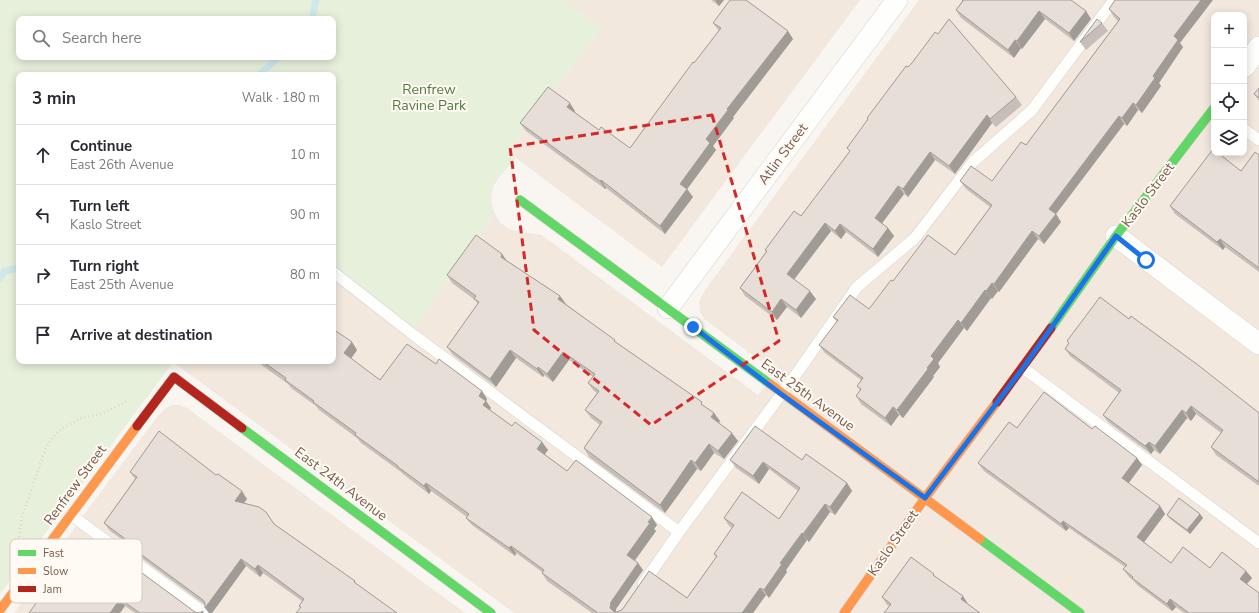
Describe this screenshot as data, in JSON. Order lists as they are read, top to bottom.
{
  "streets": {
    "street": [
      "Atlin Street",
      "Kaslo Street",
      "East 25th Avenue",
      "East 24th Avenue",
      "Renfrew Street"
    ]
  },
  "crossings": [
    ["Atlin Street", "East 25th Avenue"],
    ["Kaslo Street", "East 25th Avenue"],
    ["East 24th Avenue", "Renfrew Street"]
  ],
  "parks": ["Renfrew Ravine Park"],
  "legend": ["Fast", "Slow", "Jam"],
  "page": {
    "map_buttons": ["+", "−"],
    "search": "Search here",
    "heading": ["3 min", "Walk · 180 m"],
    "list": [
      ["Continue", "East 26th Avenue", "10 m"],
      ["Turn left", "Kaslo Street", "90 m"],
      ["Turn right", "East 25th Avenue", "80 m"],
      "Arrive at destination"
    ]
  }
}
